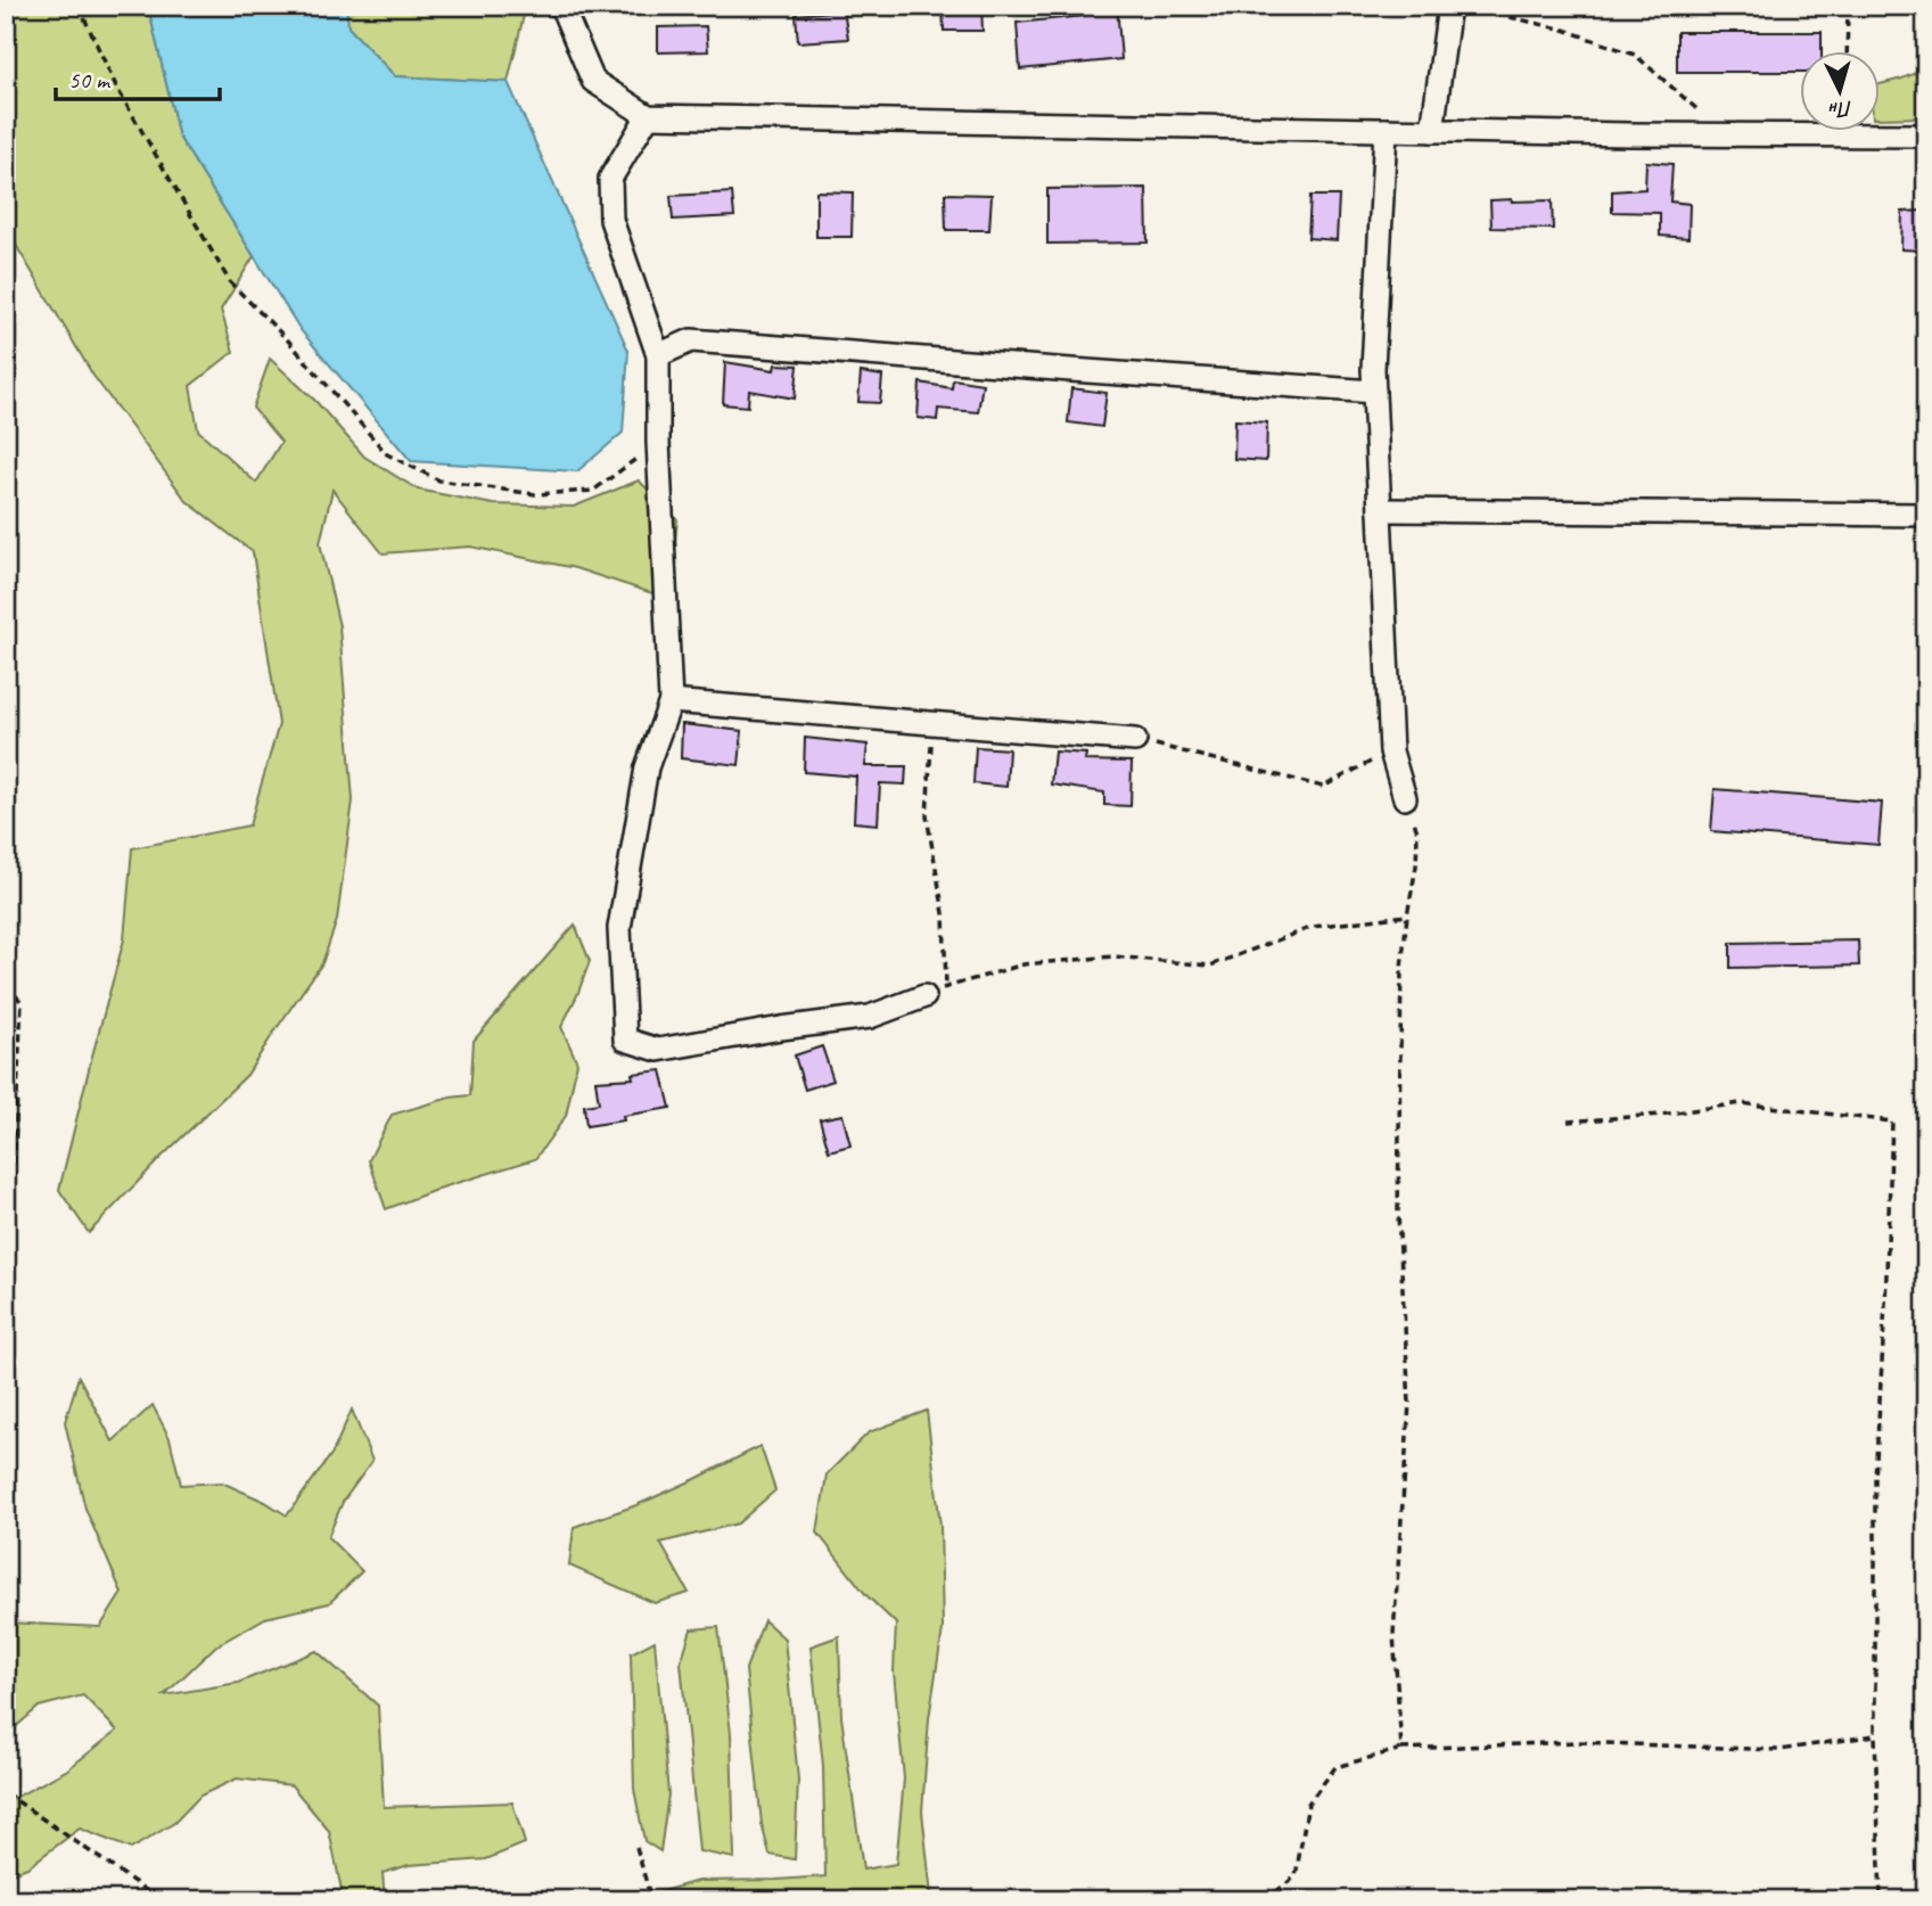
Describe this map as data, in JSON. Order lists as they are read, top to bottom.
{
  "scale_bar": "50 m",
  "north": "bottom"
}
